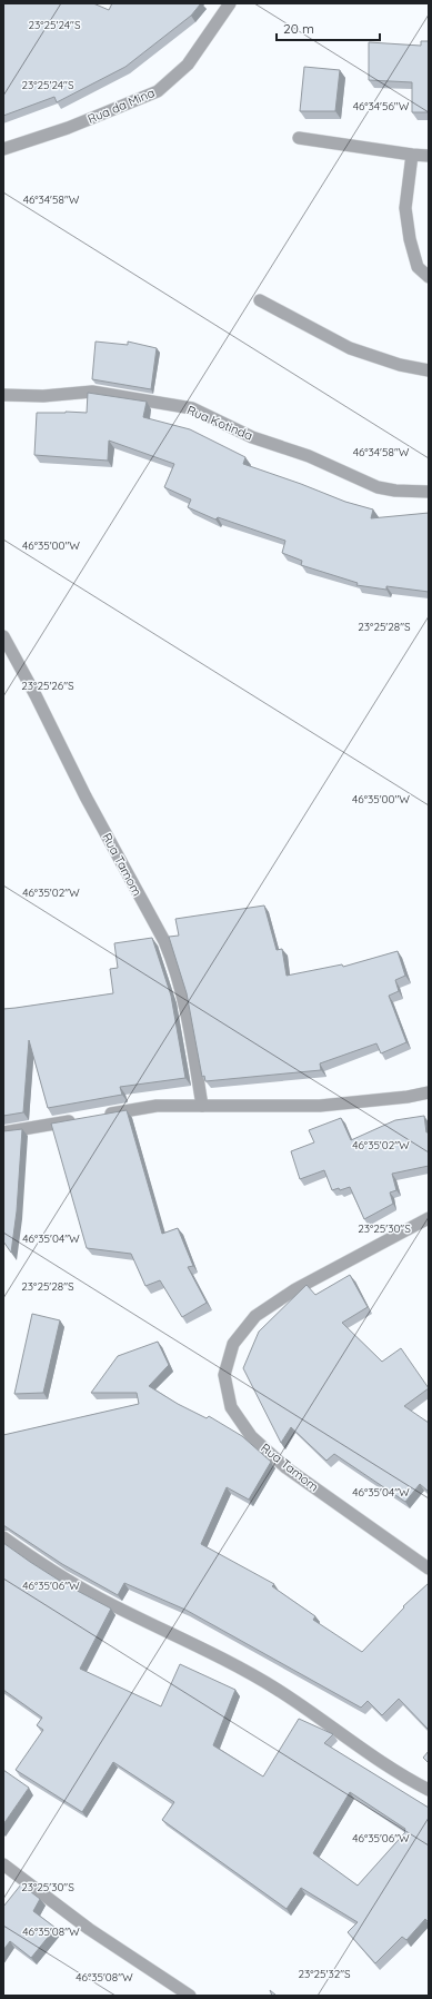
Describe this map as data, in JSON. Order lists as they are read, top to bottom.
{
  "streets": {
    "street": ["Rua da Mina", "Rua Kotinda", "Rua Tamom"]
  },
  "scale_bar": "20 m",
  "coordinates": [
    "23°25'24\"S",
    "46°34'56\"W",
    "46°34'58\"W",
    "46°35'00\"W",
    "23°25'28\"S",
    "23°25'26\"S",
    "46°35'02\"W",
    "23°25'30\"S",
    "46°35'04\"W",
    "46°35'06\"W",
    "46°35'08\"W",
    "23°25'32\"S"
  ]
}
